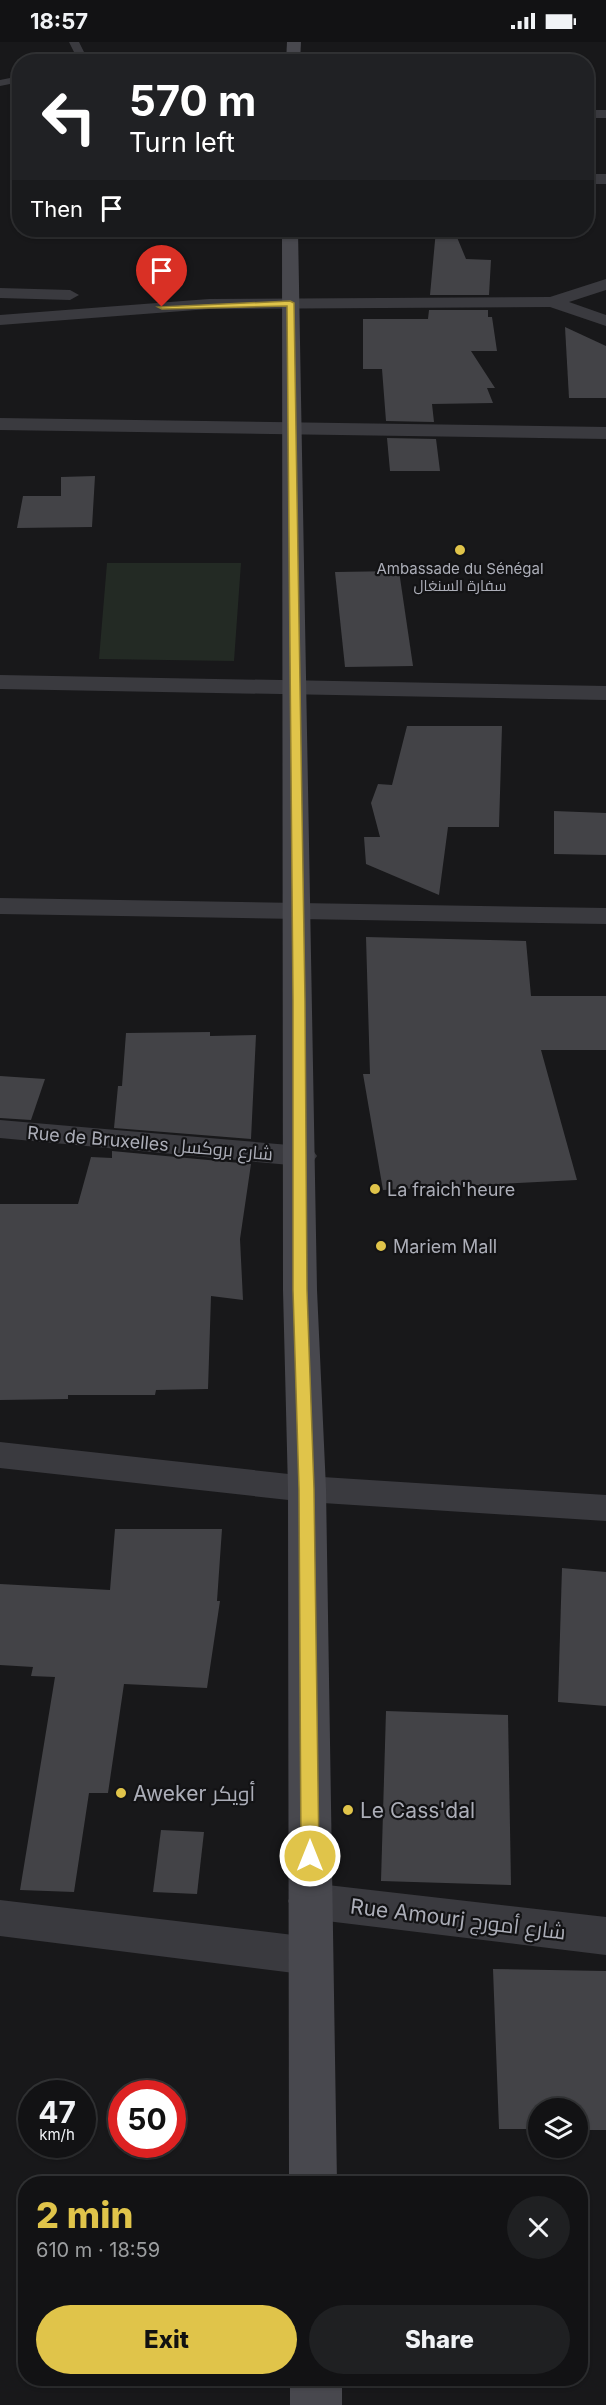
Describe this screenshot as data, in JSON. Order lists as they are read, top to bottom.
{
  "streets": {
    "street": ["Rue de Bruxelles شارع بروكسل", "Rue Amourj شارع أمورج"]
  },
  "places": [
    "Ambassade du Sénégal سفارة السنغال",
    "La fraich'heure",
    "Mariem Mall",
    "Aweker أويكر",
    "Le Cass'dal"
  ],
  "page": {
    "status": "18:57",
    "turn": ["570 m", "Turn left"],
    "then": "Then",
    "speed": "47 km/h",
    "limit": "50",
    "heading": ["2 min", "610 m · 18:59"],
    "buttons": ["Exit", "Share"]
  }
}
